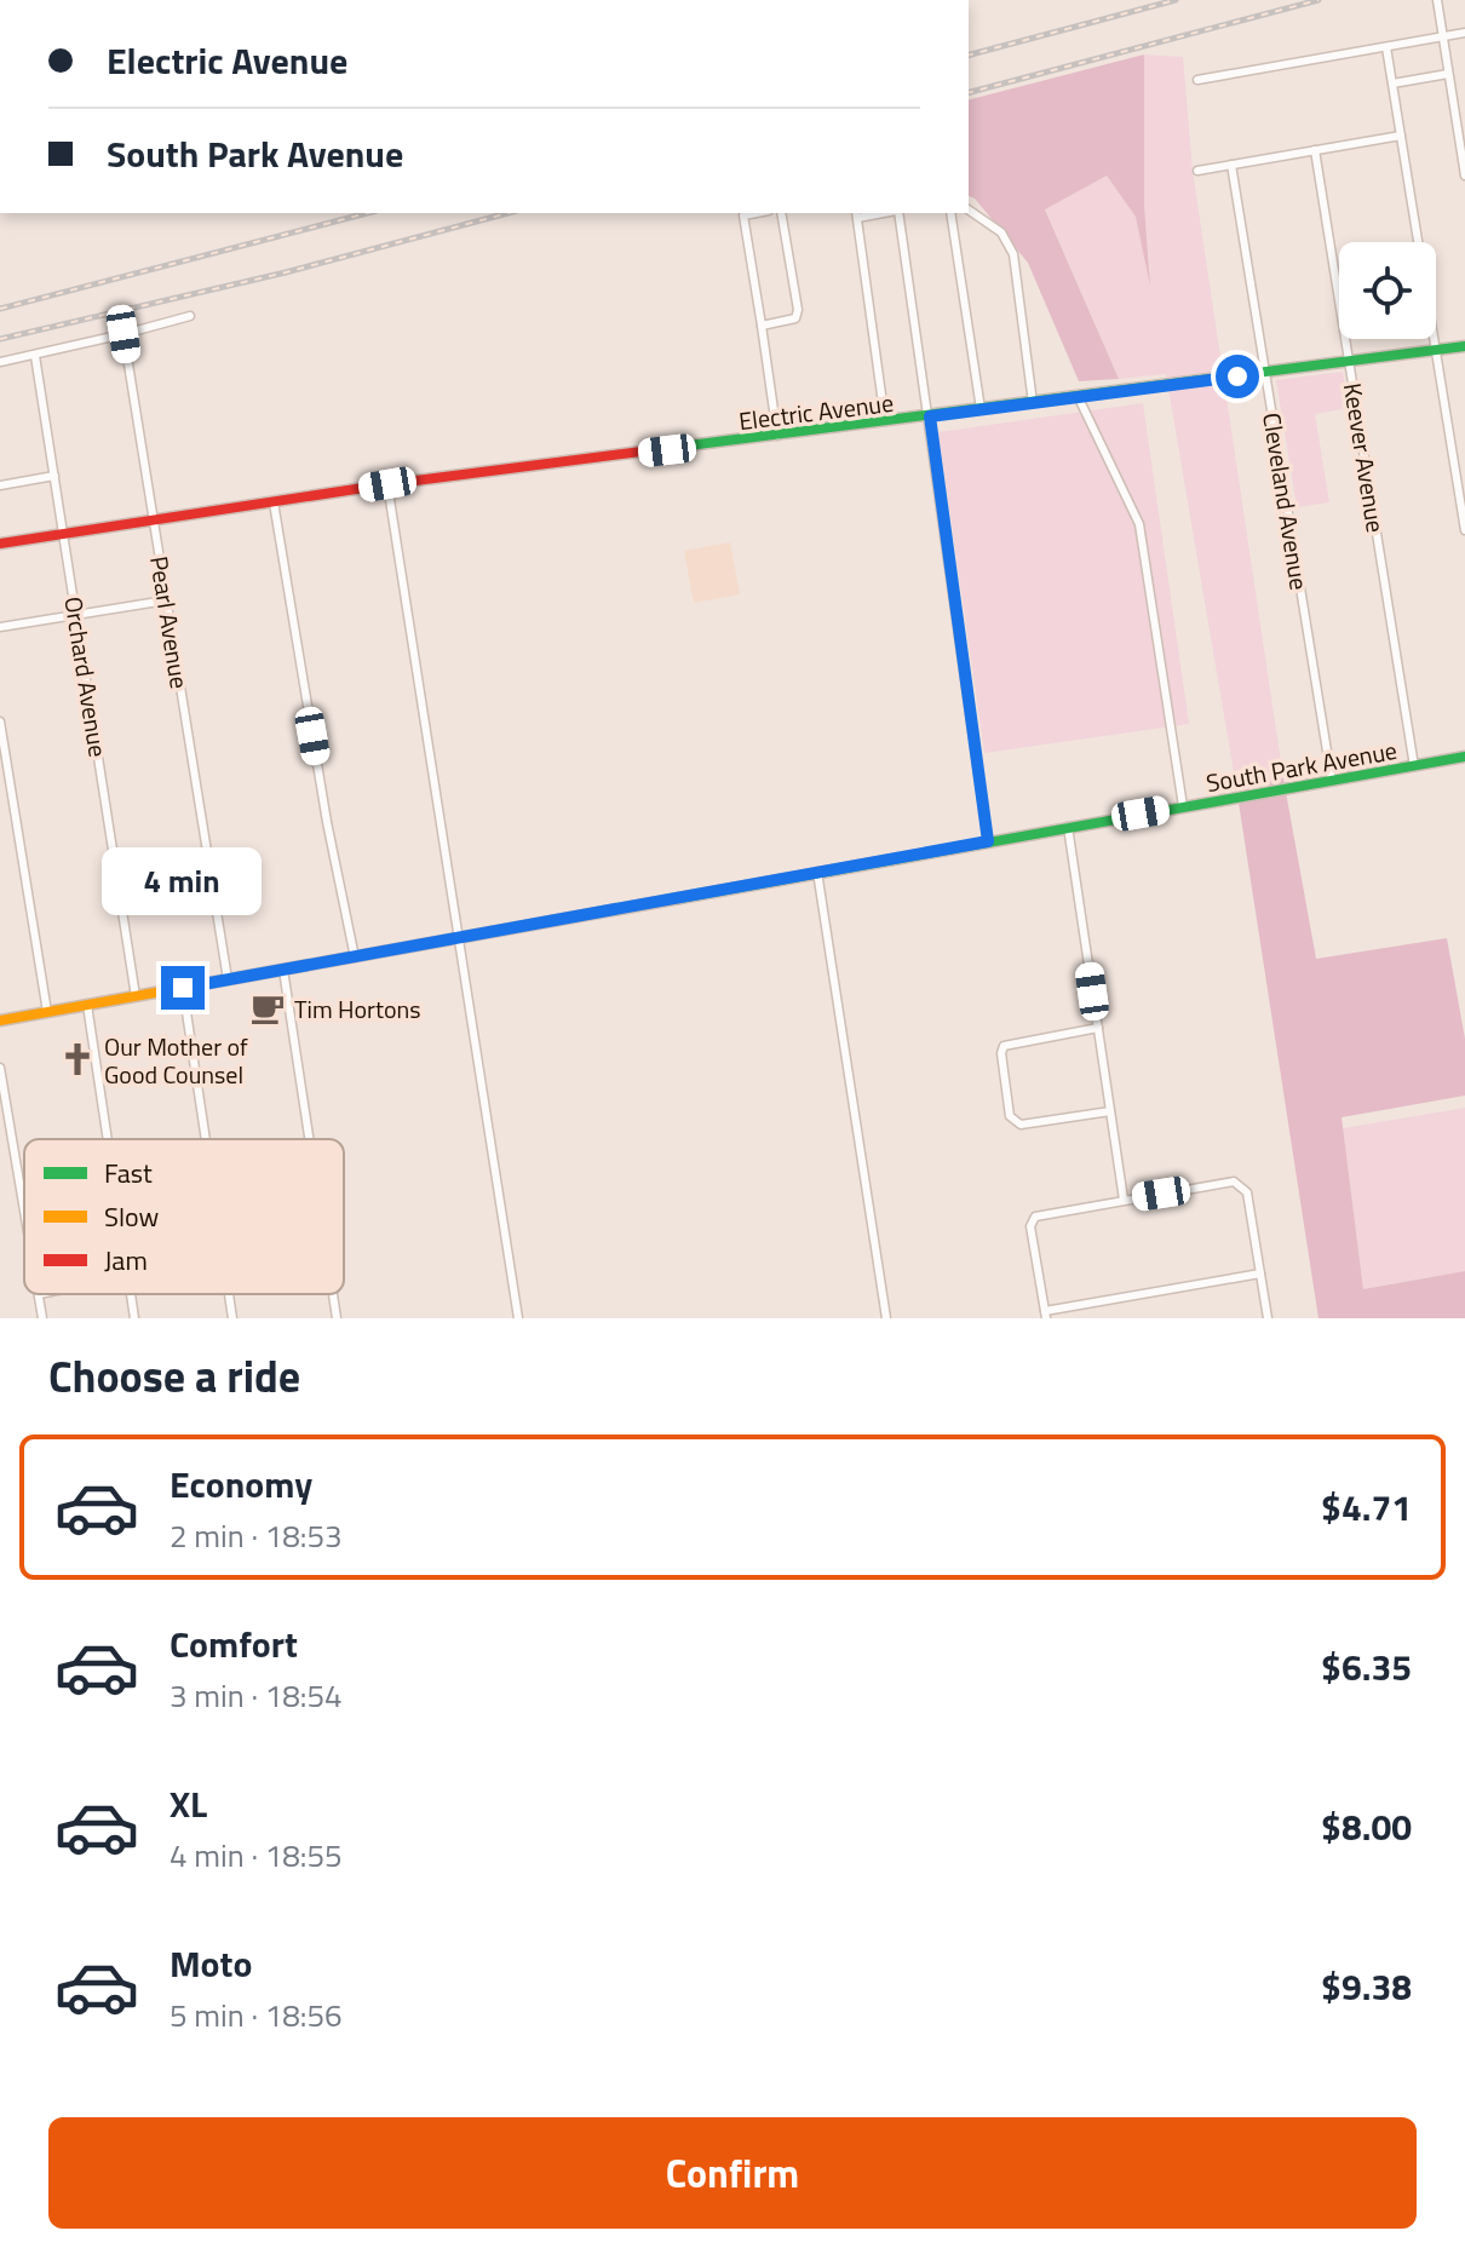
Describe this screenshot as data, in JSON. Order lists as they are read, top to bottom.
{
  "streets": {
    "main road": ["Electric Avenue", "South Park Avenue"],
    "street": [
      "Keever Avenue",
      "Cleveland Avenue",
      "Pearl Avenue",
      "Orchard Avenue"
    ]
  },
  "crossings": [
    ["Electric Avenue", "Keever Avenue"],
    ["Electric Avenue", "Cleveland Avenue"],
    ["Electric Avenue", "Pearl Avenue"],
    ["Electric Avenue", "Orchard Avenue"],
    ["Keever Avenue", "South Park Avenue"],
    ["Cleveland Avenue", "South Park Avenue"],
    ["Pearl Avenue", "South Park Avenue"],
    ["Orchard Avenue", "South Park Avenue"]
  ],
  "places": {
    "cafe": ["Tim Hortons"],
    "church": ["Our Mother of Good Counsel"]
  },
  "legend": ["Fast", "Slow", "Jam"],
  "page": {
    "banner": ["Electric Avenue", "South Park Avenue"],
    "bubble": "4 min",
    "heading": "Choose a ride",
    "list": [
      {
        "name": "Economy",
        "note": "2 min · 18:53",
        "value": "$4.71"
      },
      {
        "name": "Comfort",
        "note": "3 min · 18:54",
        "value": "$6.35"
      },
      {
        "name": "XL",
        "note": "4 min · 18:55",
        "value": "$8.00"
      },
      {
        "name": "Moto",
        "note": "5 min · 18:56",
        "value": "$9.38"
      }
    ],
    "buttons": "Confirm"
  }
}
